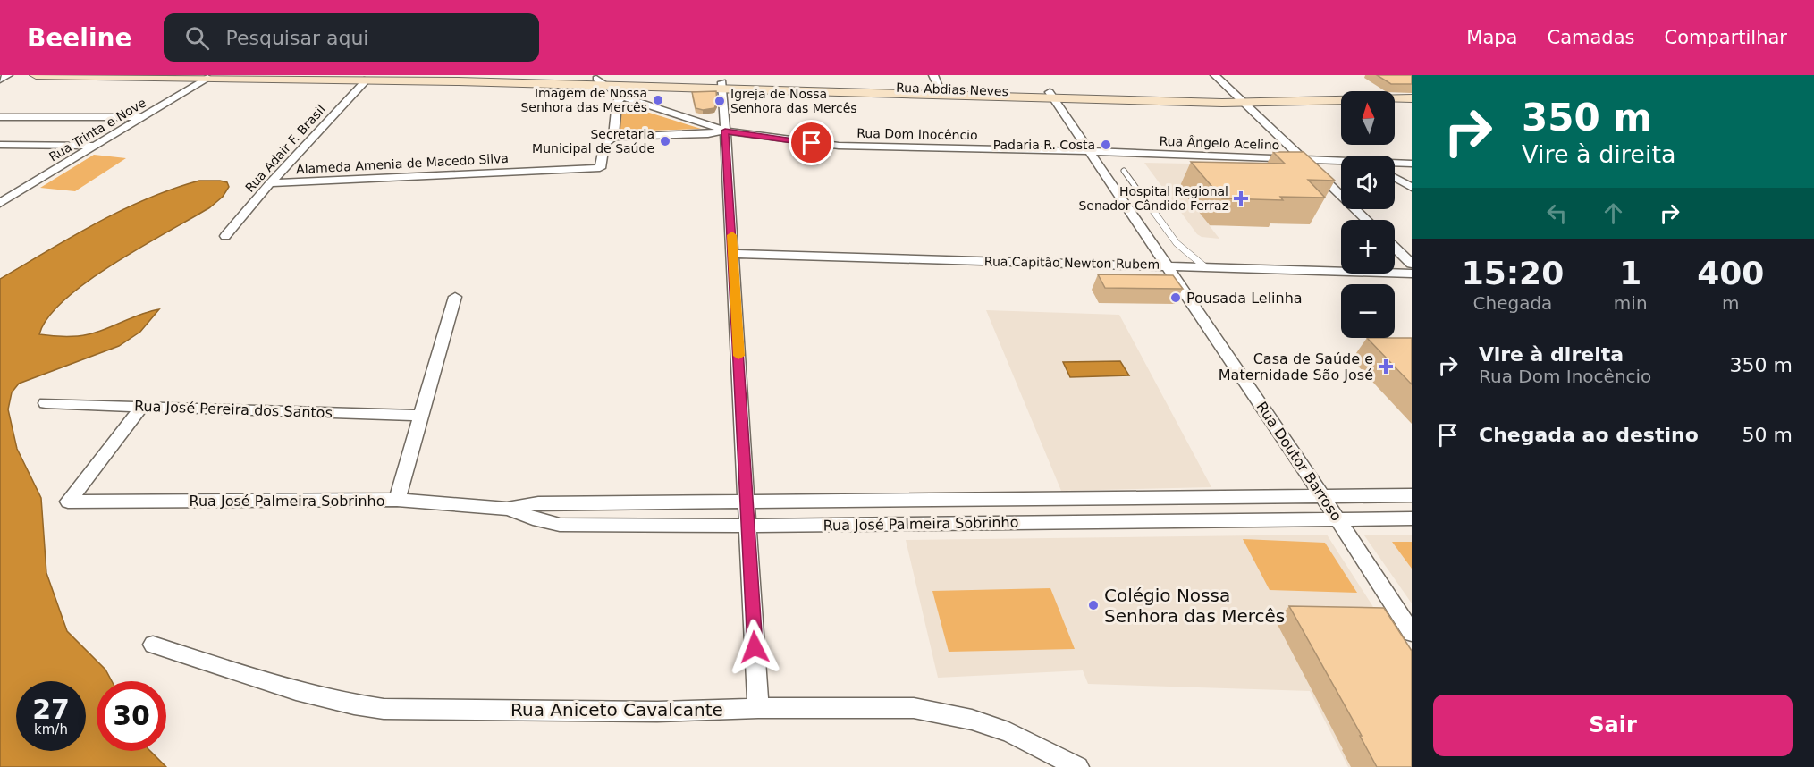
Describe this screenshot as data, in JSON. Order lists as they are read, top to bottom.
{
  "streets": {
    "main road": ["Rua Abdias Neves"],
    "street": [
      "Rua Trinta e Nove",
      "Rua Dom Inocêncio",
      "Rua Ângelo Acelino",
      "Rua Adair F. Brasil",
      "Alameda Amenia de Macedo Silva",
      "Rua Capitão Newton Rubem",
      "Rua José Pereira dos Santos",
      "Rua Doutor Barroso",
      "Rua José Palmeira Sobrinho",
      "Rua Aniceto Cavalcante"
    ]
  },
  "crossings": [
    ["Rua Abdias Neves", "Rua Dom Inocêncio"],
    ["Rua Abdias Neves", "Rua Doutor Barroso"],
    ["Rua Dom Inocêncio", "Rua Ângelo Acelino"],
    ["Rua Dom Inocêncio", "Rua Doutor Barroso"],
    ["Rua Ângelo Acelino", "Rua Doutor Barroso"],
    ["Rua Adair F. Brasil", "Alameda Amenia de Macedo Silva"],
    ["Rua Capitão Newton Rubem", "Rua Doutor Barroso"],
    ["Rua José Pereira dos Santos", "Rua José Palmeira Sobrinho"],
    ["Rua Doutor Barroso", "Rua José Palmeira Sobrinho"]
  ],
  "places": {
    "other": [
      "Imagem de Nossa Senhora das Mercês",
      "Igreja de Nossa Senhora das Mercês",
      "Secretaria Municipal de Saúde",
      "Padaria R. Costa",
      "Pousada Lelinha",
      "Colégio Nossa Senhora das Mercês"
    ],
    "health": ["Hospital Regional Senador Cândido Ferraz", "Casa de Saúde e Maternidade São José"]
  },
  "north": "top",
  "page": {
    "header": "Beeline",
    "search": "Pesquisar aqui",
    "nav": ["Mapa", "Camadas", "Compartilhar"],
    "turn": ["350 m", "Vire à direita"],
    "map_buttons": ["+", "−"],
    "eta": [
      "15:20",
      "Chegada",
      "1",
      "min",
      "400",
      "m"
    ],
    "list": [
      {
        "name": "Vire à direita",
        "note": "Rua Dom Inocêncio",
        "value": "350 m"
      },
      {
        "name": "Chegada ao destino",
        "value": "50 m"
      }
    ],
    "speed": "27 km/h",
    "limit": "30",
    "buttons": "Sair"
  }
}
